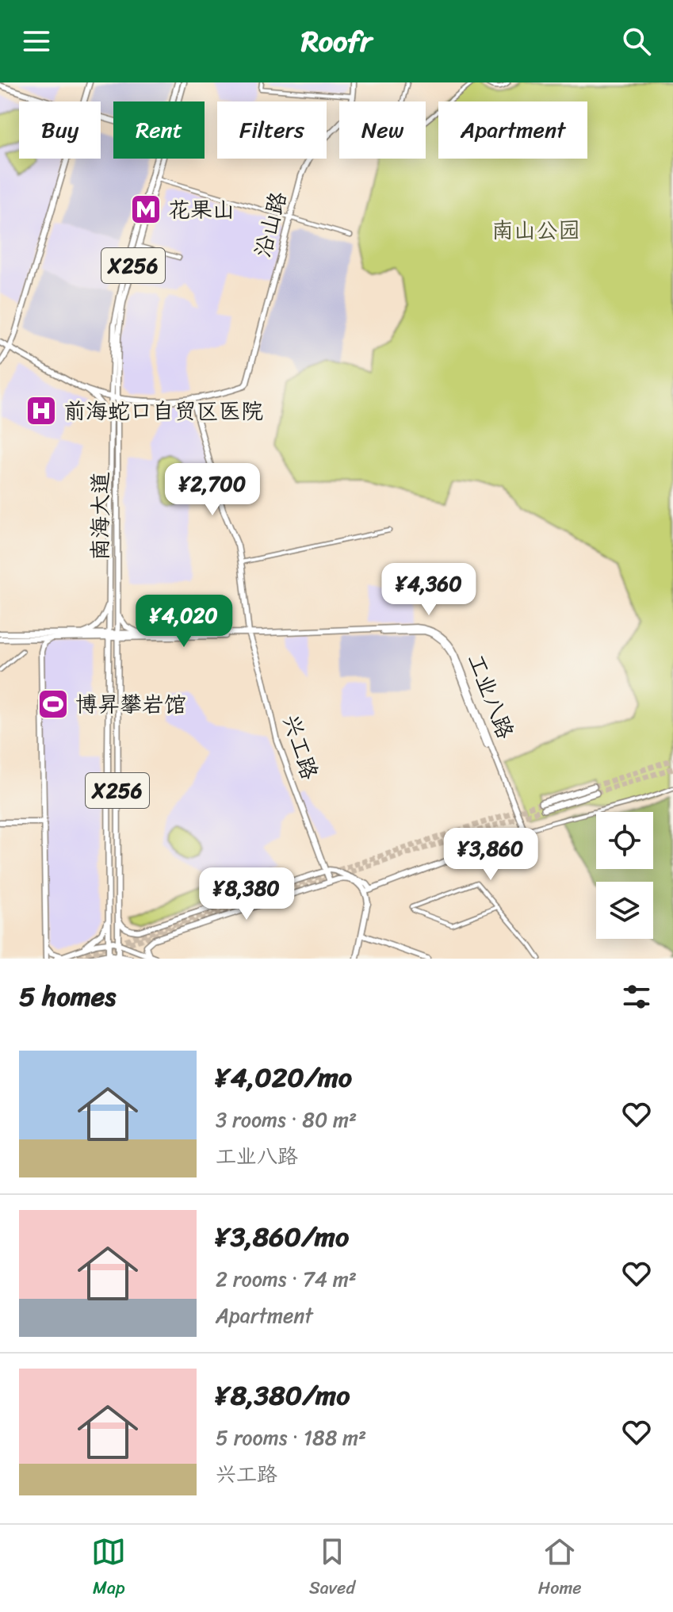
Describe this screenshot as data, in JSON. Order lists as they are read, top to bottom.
{
  "streets": {
    "street": [
      "沿山路",
      "X256",
      "南海大道",
      "工业八路",
      "兴工路"
    ]
  },
  "crossings": [
    ["南海大道", "工业八路"],
    ["工业八路", "兴工路"]
  ],
  "parks": ["南山公园"],
  "places": {
    "metro station": ["花果山"],
    "hospital": ["前海蛇口自贸区医院"],
    "sports": ["博昇攀岩馆"]
  },
  "page": {
    "header": "Roofr",
    "chip": [
      "Buy",
      "Rent",
      "Filters",
      "New",
      "Apartment"
    ],
    "price": [
      "¥2,700",
      "¥4,360",
      "¥4,020",
      "¥3,860",
      "¥8,380"
    ],
    "heading": "5 homes",
    "list": [
      {
        "name": "¥4,020/mo",
        "note": "3 rooms · 80 m² · 工业八路"
      },
      {
        "name": "¥3,860/mo",
        "note": "2 rooms · 74 m² · Apartment"
      },
      {
        "name": "¥8,380/mo",
        "note": "5 rooms · 188 m² · 兴工路"
      }
    ],
    "tabs": ["Map", "Saved", "Home"]
  }
}
